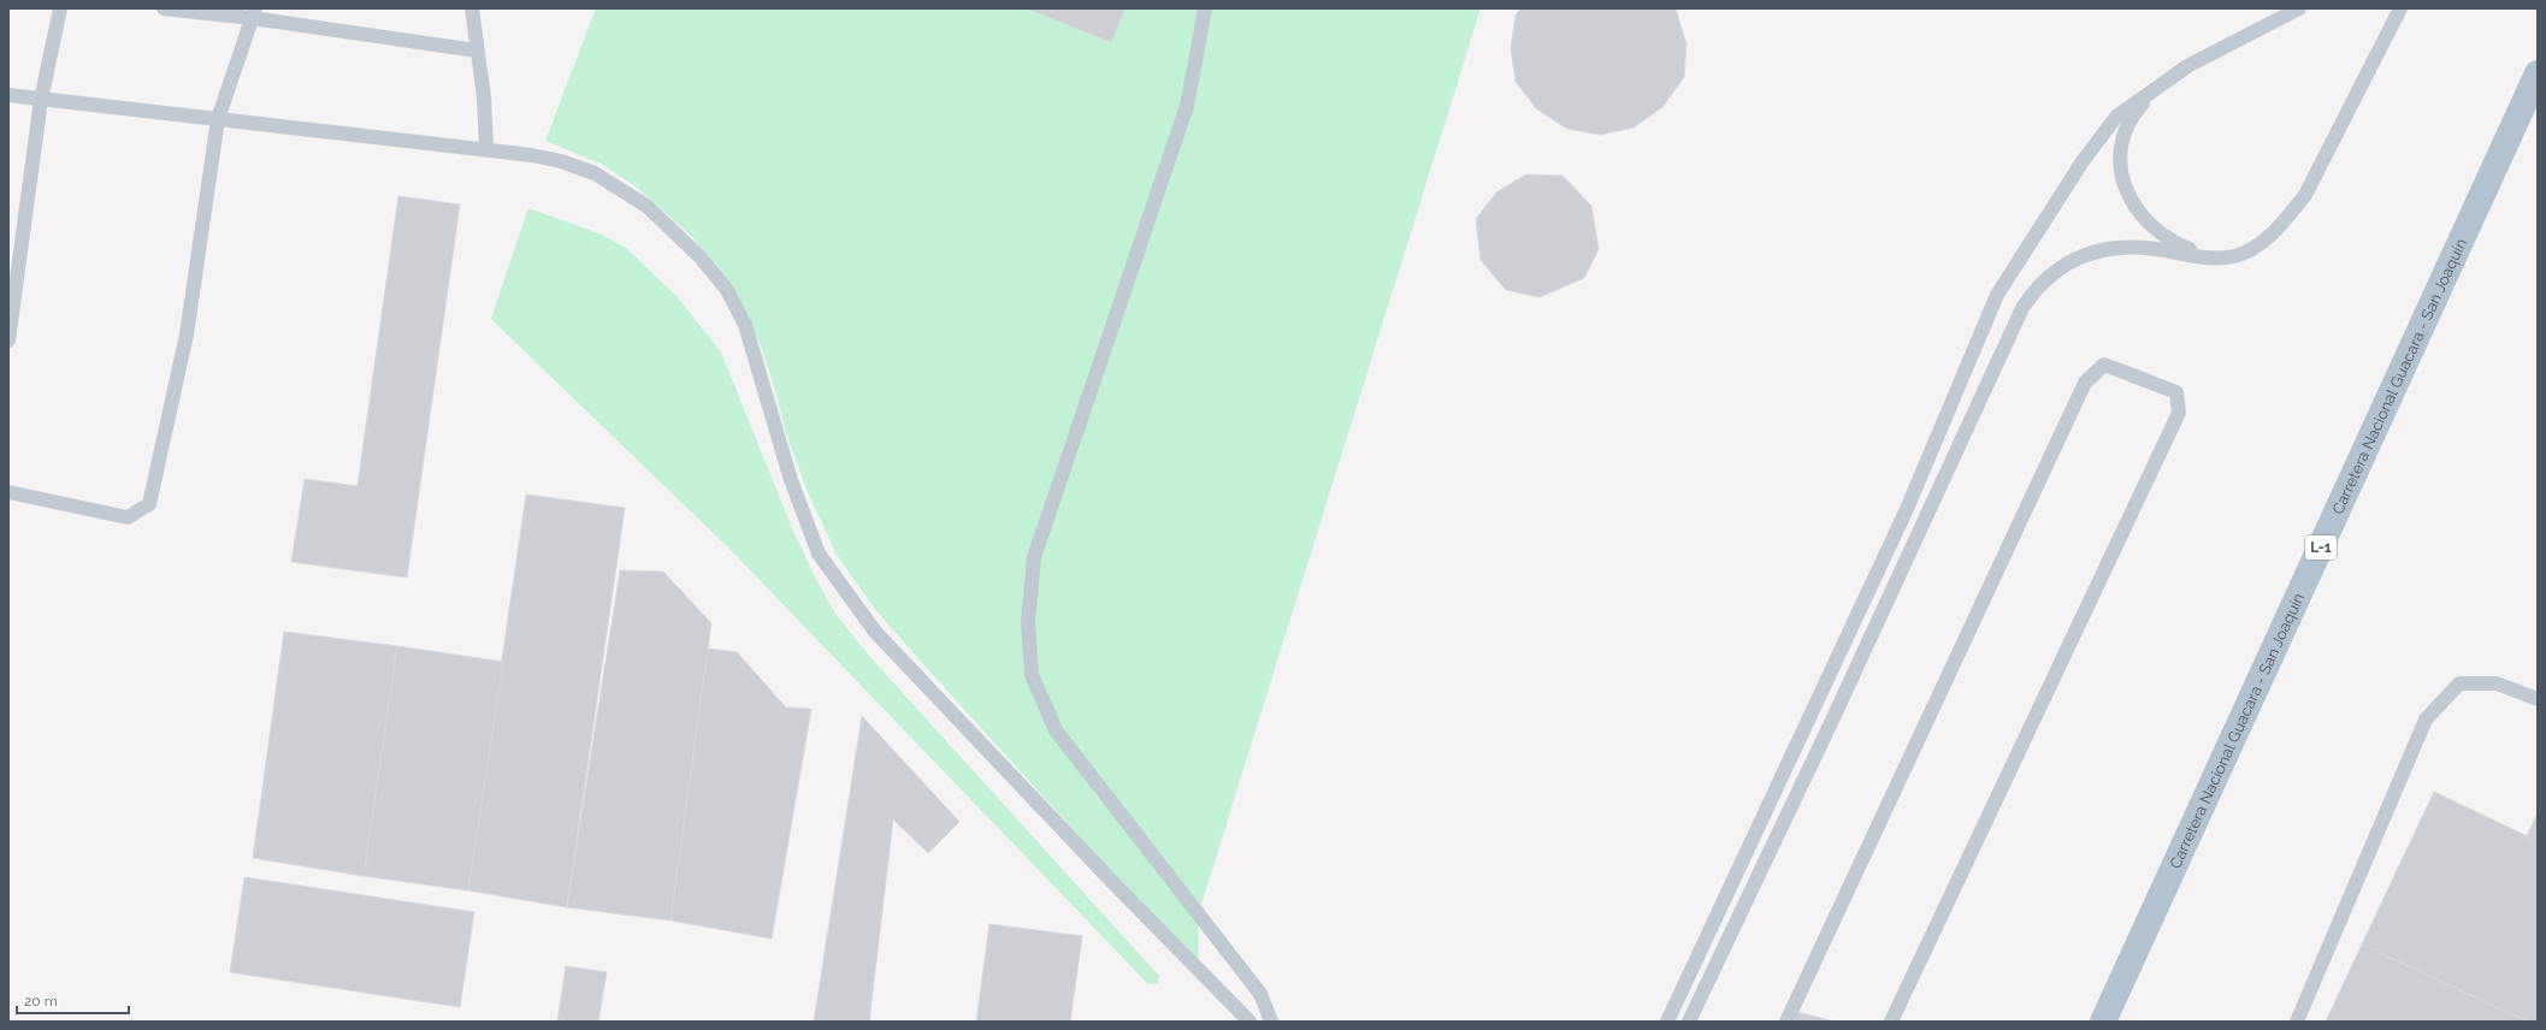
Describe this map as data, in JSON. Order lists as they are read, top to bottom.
{
  "streets": {
    "main road": ["Carretera Nacional Guacara - San Joaquín", "L-1"]
  },
  "scale_bar": "20 m"
}
